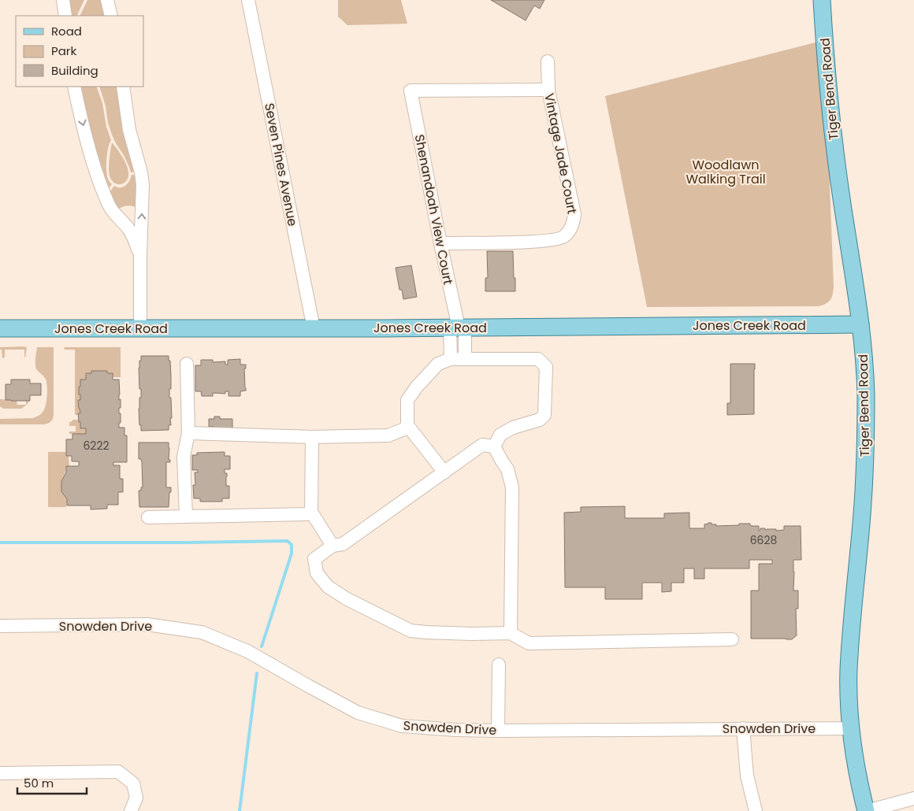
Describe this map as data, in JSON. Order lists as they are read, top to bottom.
{
  "streets": {
    "main road": ["Tiger Bend Road", "Jones Creek Road"],
    "street": [
      "Vintage Jade Court",
      "Seven Pines Avenue",
      "Shenandoah View Court",
      "Snowden Drive"
    ]
  },
  "crossings": [
    ["Tiger Bend Road", "Jones Creek Road"],
    ["Tiger Bend Road", "Snowden Drive"],
    ["Vintage Jade Court", "Shenandoah View Court"],
    ["Seven Pines Avenue", "Jones Creek Road"],
    ["Shenandoah View Court", "Jones Creek Road"]
  ],
  "parks": ["Woodlawn Walking Trail"],
  "house_numbers": ["6222", "6628"],
  "legend": ["Road", "Park", "Building"],
  "scale_bar": "50 m"
}
